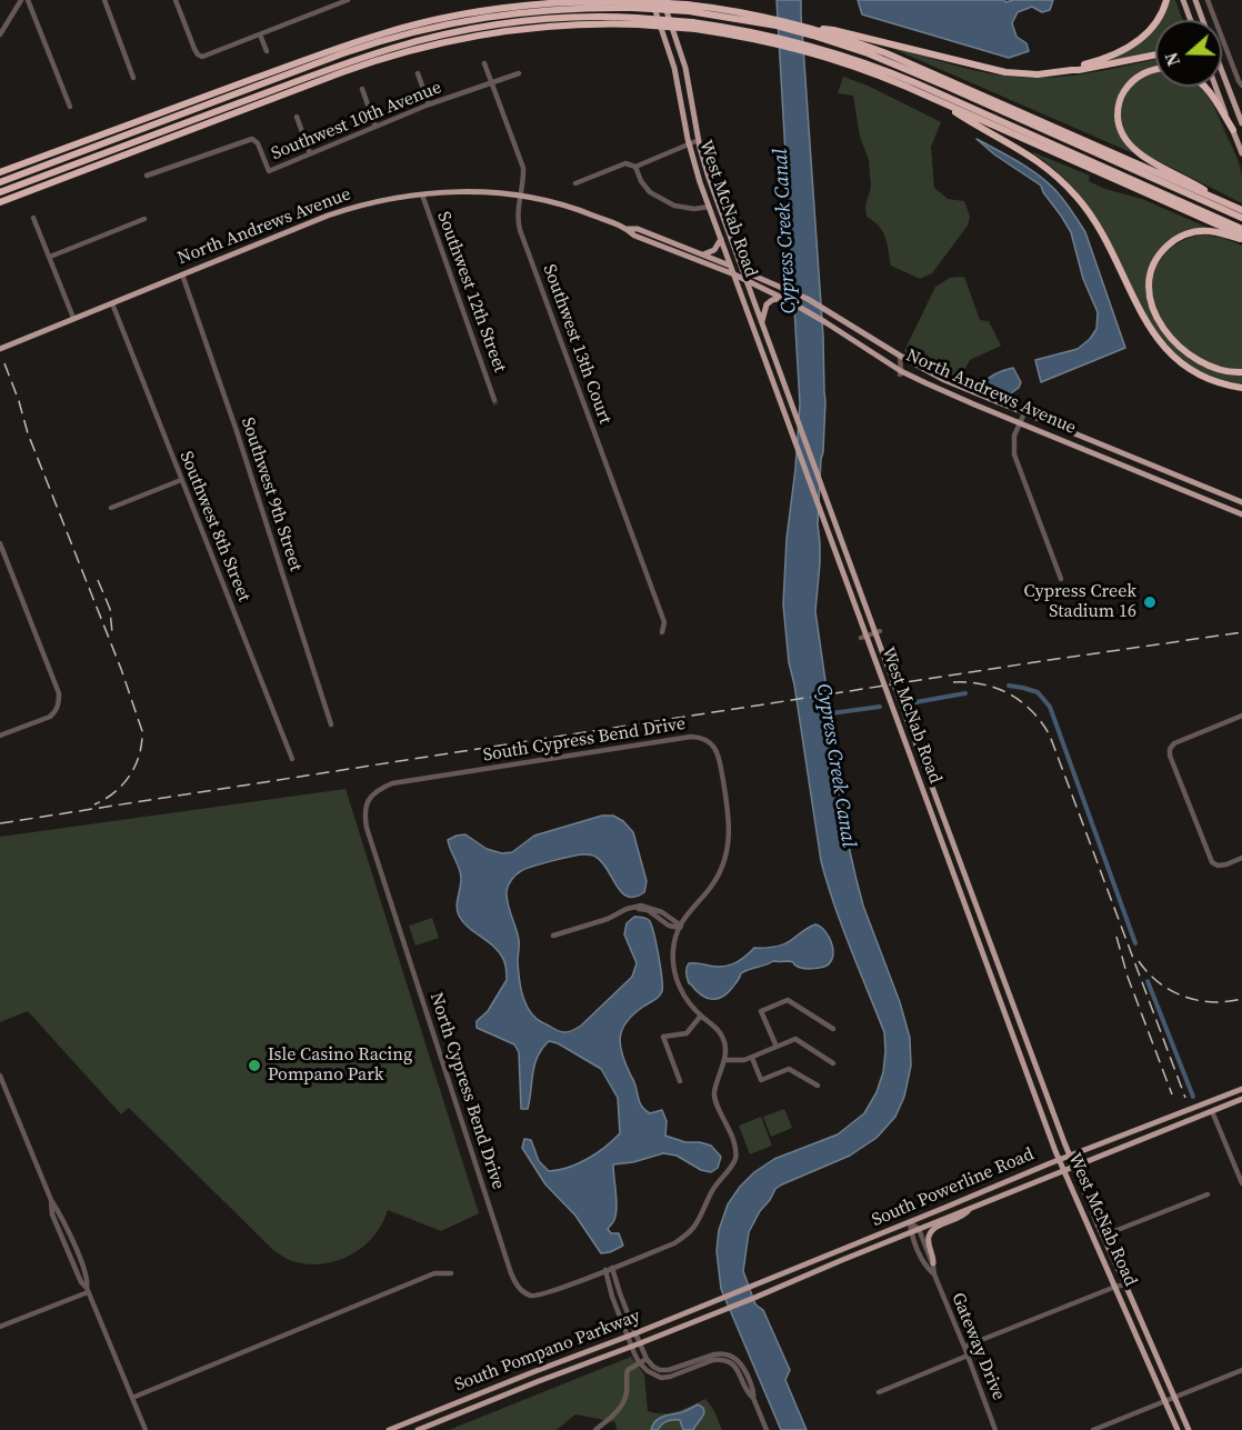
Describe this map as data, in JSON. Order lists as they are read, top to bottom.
{
  "streets": {
    "main road": [
      "West McNab Road",
      "North Andrews Avenue",
      "South Powerline Road",
      "South Pompano Parkway"
    ],
    "street": [
      "Southwest 10th Avenue",
      "Southwest 12th Street",
      "Southwest 13th Court",
      "Southwest 9th Street",
      "Southwest 8th Street",
      "South Cypress Bend Drive",
      "North Cypress Bend Drive",
      "Gateway Drive"
    ]
  },
  "crossings": [
    ["Southwest 10th Avenue", "Southwest 13th Court"],
    ["West McNab Road", "North Andrews Avenue"],
    ["West McNab Road", "South Powerline Road"],
    ["North Andrews Avenue", "Southwest 12th Street"],
    ["North Andrews Avenue", "Southwest 13th Court"],
    ["North Andrews Avenue", "Southwest 9th Street"],
    ["North Andrews Avenue", "Southwest 8th Street"],
    ["South Cypress Bend Drive", "North Cypress Bend Drive"],
    ["South Powerline Road", "Gateway Drive"],
    ["South Powerline Road", "South Pompano Parkway"]
  ],
  "water": ["Cypress Creek Canal"],
  "places": ["Cypress Creek Stadium 16", "Isle Casino Racing Pompano Park"],
  "north": "left"
}
